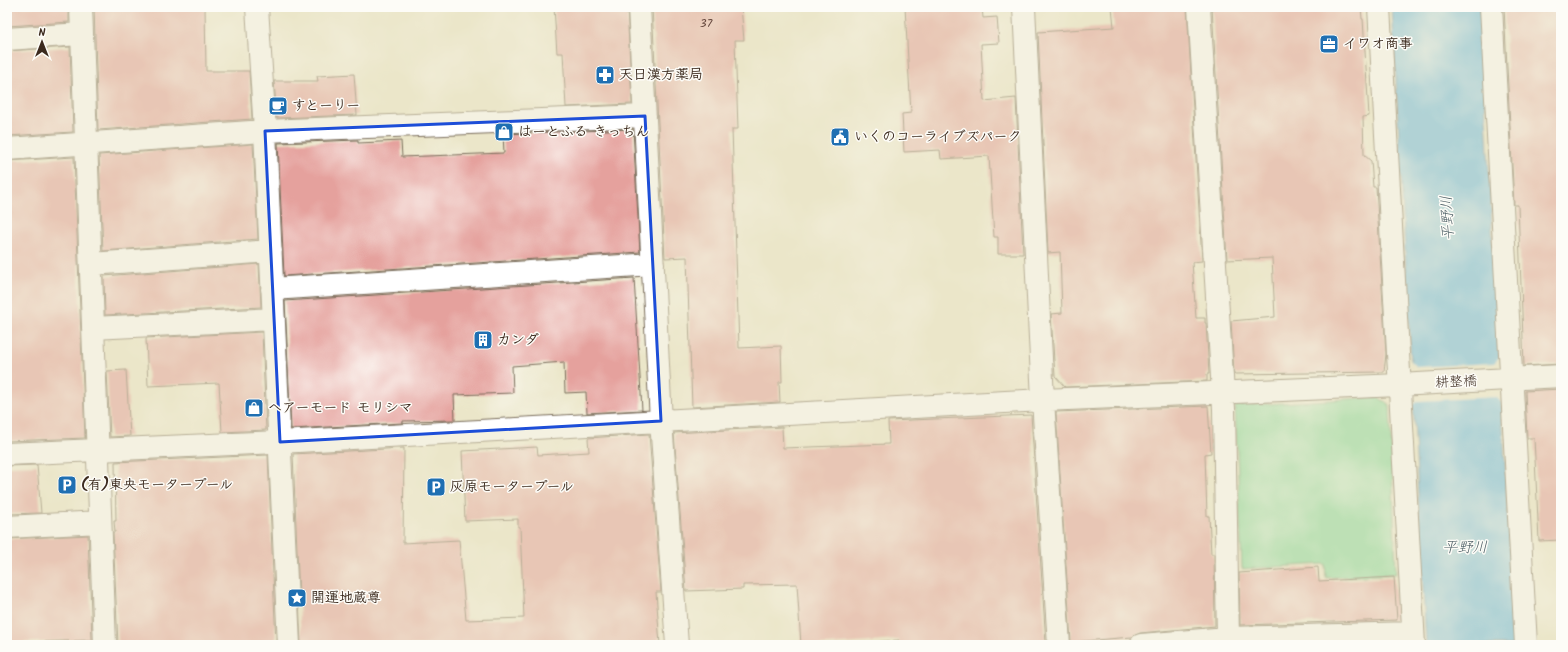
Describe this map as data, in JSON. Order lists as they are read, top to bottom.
{
  "streets": {
    "street": ["耕整橋"]
  },
  "water": ["平野川"],
  "places": {
    "office": ["イワオ商事"],
    "pharmacy": ["天日漢方薬局"],
    "cafe": ["すとーりー"],
    "shop": ["はーとふる きっちん", "ヘアーモード モリシマ"],
    "public building": ["いくのコーライブズパーク"],
    "building": ["カンダ"],
    "parking": ["(有)東央モータープール", "灰原モータープール"],
    "place": ["開運地蔵尊"]
  },
  "house_numbers": ["37"],
  "north": "top"
}
